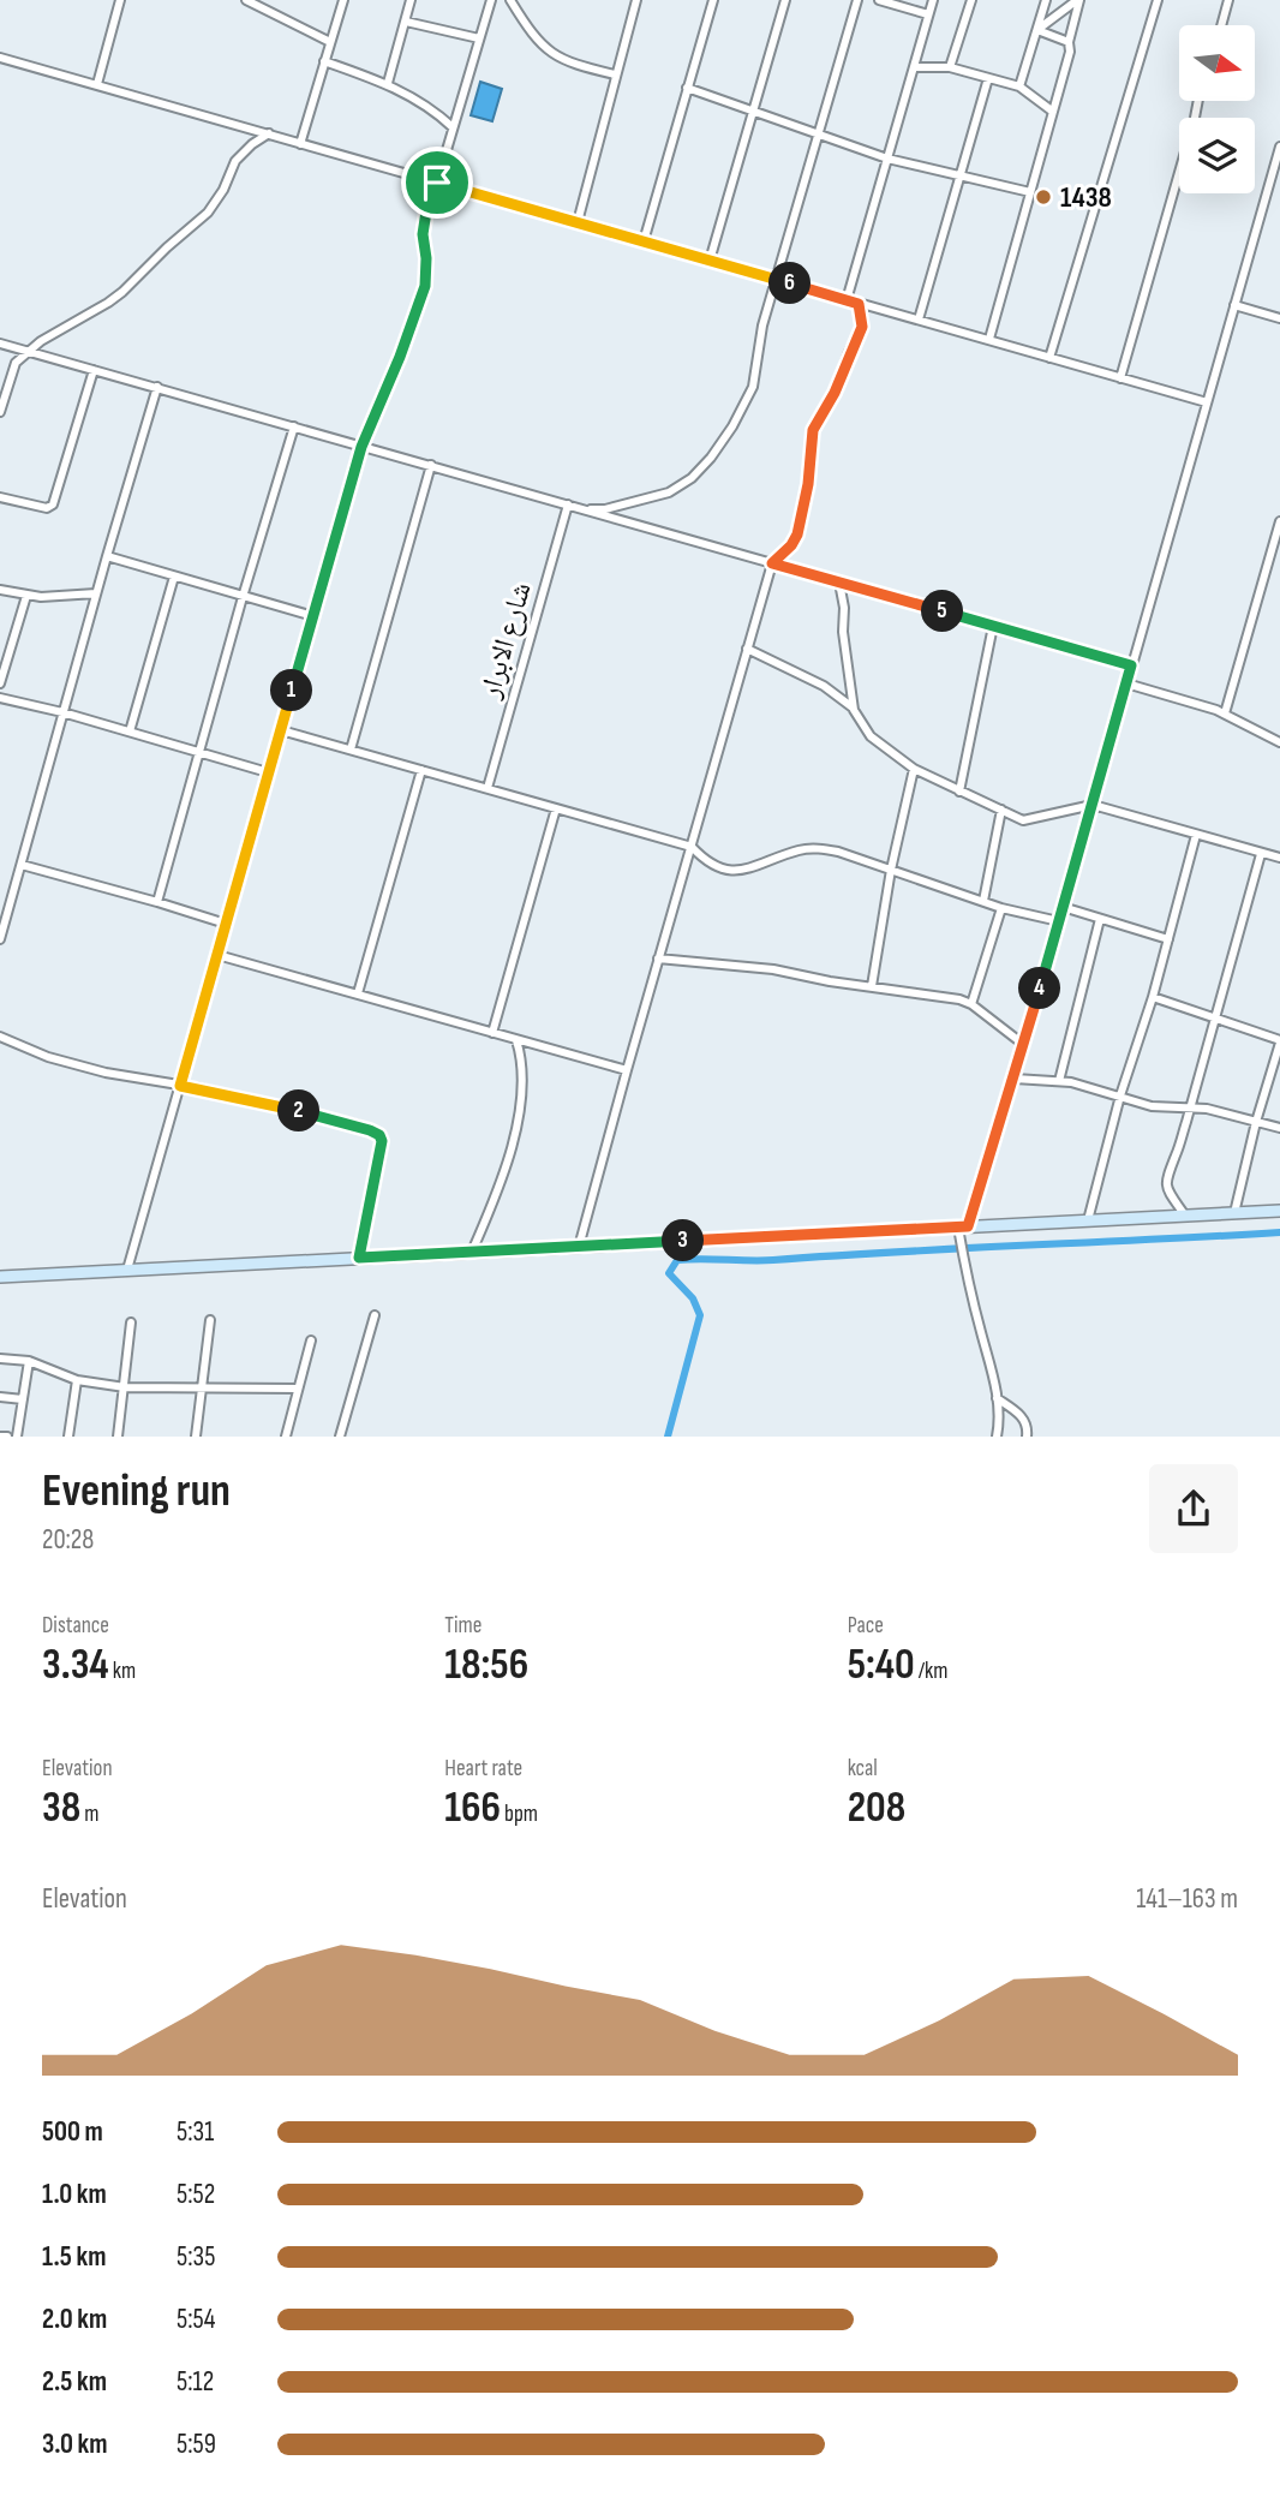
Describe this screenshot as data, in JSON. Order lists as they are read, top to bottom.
{
  "streets": {
    "street": ["شارع الابرار"]
  },
  "places": ["1438"],
  "north": "right",
  "page": {
    "pins": [
      "6",
      "5",
      "1",
      "4",
      "2",
      "3"
    ],
    "heading": ["Evening run", "20:28"],
    "stats": [
      ["Distance", "3.34 km"],
      ["Time", "18:56"],
      ["Pace", "5:40 /km"],
      ["Elevation", "38 m"],
      ["Heart rate", "166 bpm"],
      ["kcal", "208"]
    ],
    "chart": ["Elevation", "141–163 m"],
    "list": [
      {
        "name": "500 m",
        "note": "5:31"
      },
      {
        "name": "1.0 km",
        "note": "5:52"
      },
      {
        "name": "1.5 km",
        "note": "5:35"
      },
      {
        "name": "2.0 km",
        "note": "5:54"
      },
      {
        "name": "2.5 km",
        "note": "5:12"
      },
      {
        "name": "3.0 km",
        "note": "5:59"
      }
    ]
  }
}
